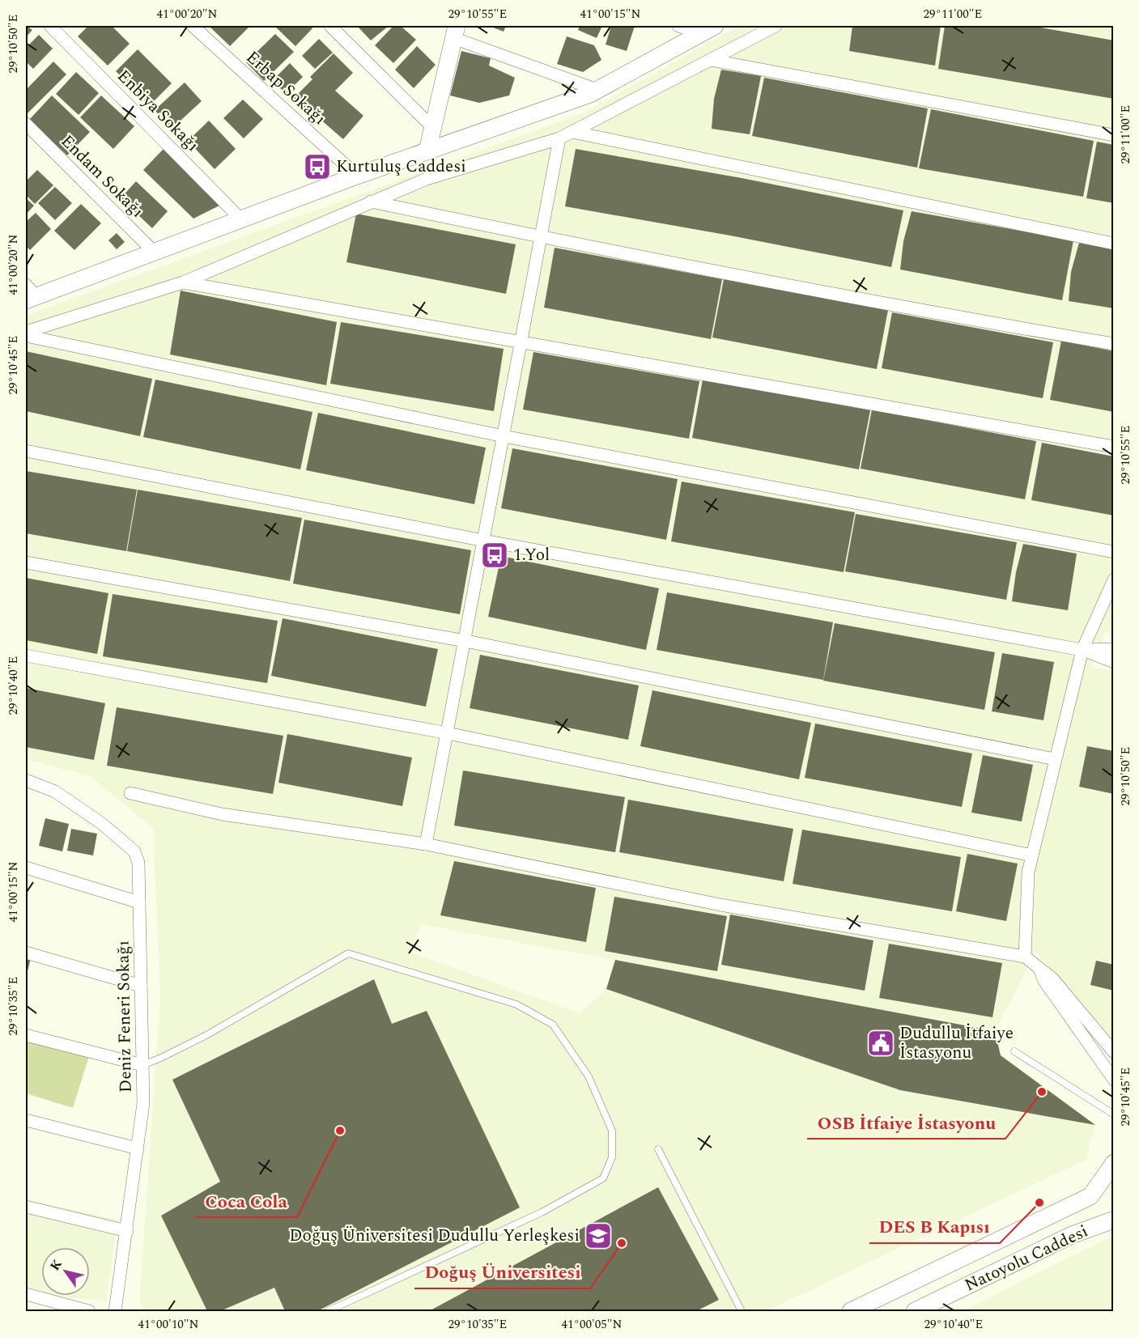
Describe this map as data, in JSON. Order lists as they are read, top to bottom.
{
  "streets": {
    "main road": ["Natoyolu Caddesi"],
    "street": [
      "Erbap Sokağı",
      "Enbiya Sokağı",
      "Endam Sokağı",
      "Deniz Feneri Sokağı"
    ]
  },
  "places": {
    "bus stop": ["Kurtuluş Caddesi", "1.Yol"],
    "public building": ["Dudullu İtfaiye İstasyonu"],
    "other": [
      "OSB İtfaiye İstasyonu",
      "Coca Cola",
      "DES B Kapısı",
      "Doğuş Üniversitesi"
    ],
    "school or university": ["Doğuş Üniversitesi Dudullu Yerleşkesi"]
  },
  "north": "top left",
  "coordinates": [
    "41°00'20\"N",
    "29°10'55\"E",
    "41°00'15\"N",
    "29°11'00\"E",
    "29°10'50\"E",
    "29°10'45\"E",
    "29°10'40\"E",
    "29°10'35\"E",
    "41°00'10\"N",
    "41°00'05\"N"
  ]
}
